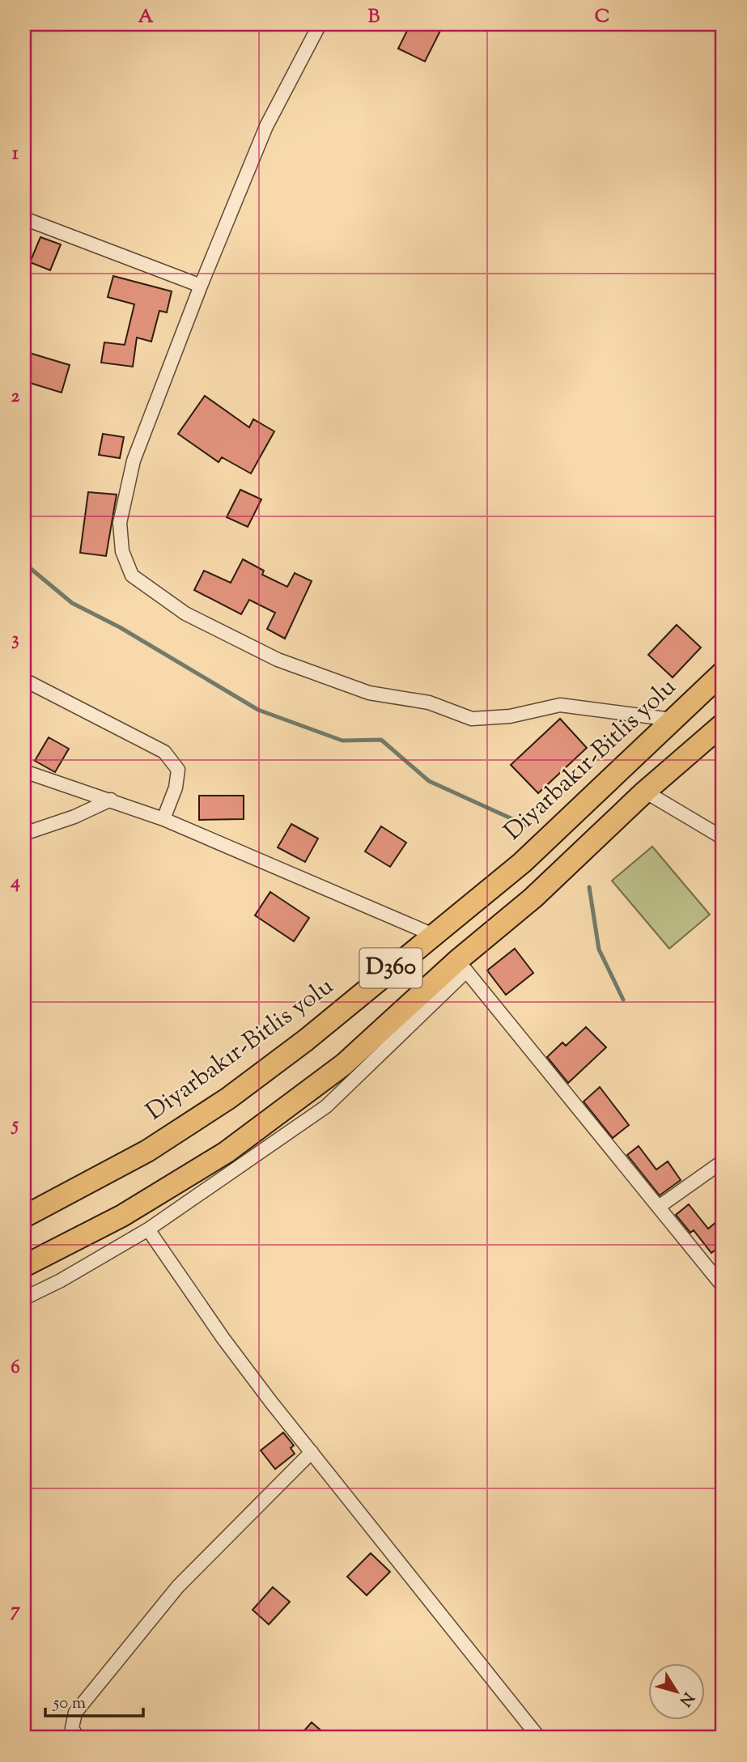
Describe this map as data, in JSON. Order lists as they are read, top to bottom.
{
  "streets": {
    "highway": ["Diyarbakır-Bitlis yolu", "D360"]
  },
  "scale_bar": "50 m",
  "north": "bottom right",
  "grid": {
    "columns": ["A", "B", "C"],
    "rows": [
      "1",
      "2",
      "3",
      "4",
      "5",
      "6",
      "7"
    ]
  }
}
